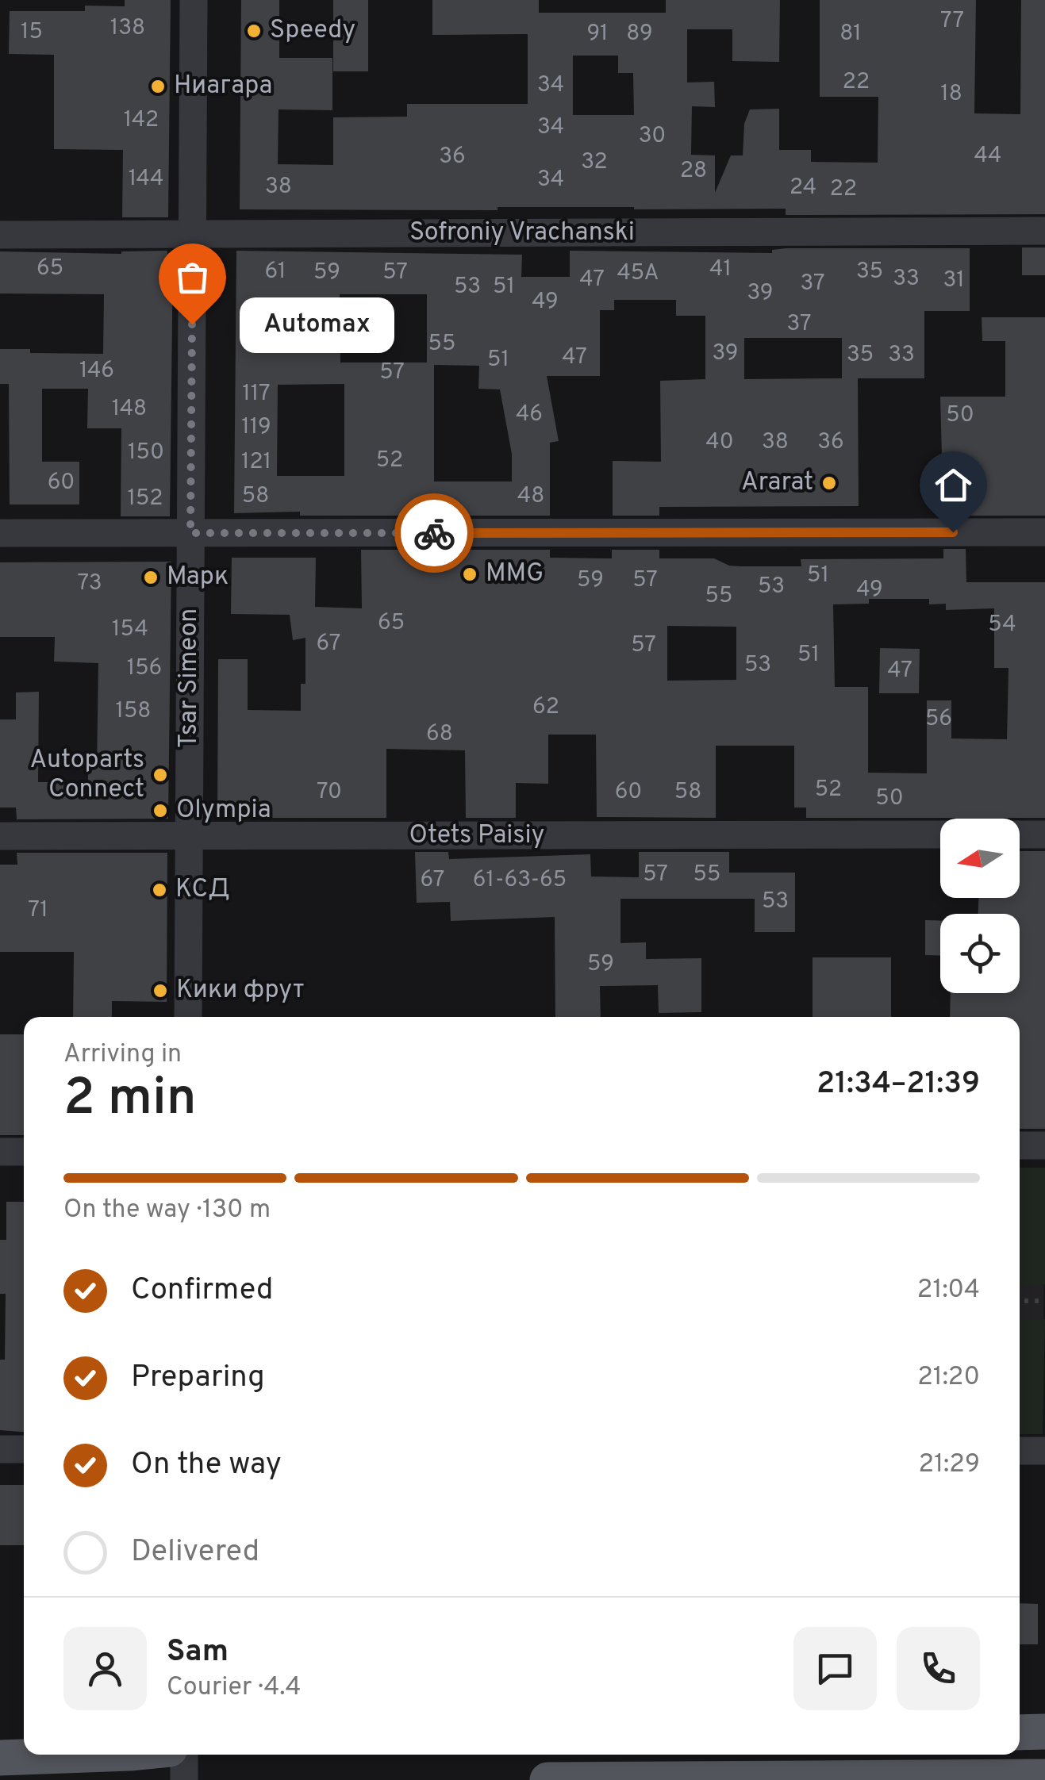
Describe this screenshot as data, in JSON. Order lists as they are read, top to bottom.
{
  "streets": {
    "street": ["Sofroniy Vrachanski", "Tsar Simeon", "Otets Paisiy"]
  },
  "crossings": [
    ["Sofroniy Vrachanski", "Tsar Simeon"],
    ["Tsar Simeon", "Otets Paisiy"]
  ],
  "places": [
    "Speedy",
    "Ниагара",
    "Automax",
    "Ararat",
    "MMG",
    "Марк",
    "Autoparts Connect",
    "Olympia",
    "КСД",
    "Кики фрут"
  ],
  "house_numbers": [
    "77",
    "138",
    "15",
    "91",
    "89",
    "81",
    "22",
    "34",
    "18",
    "142",
    "34",
    "30",
    "44",
    "36",
    "32",
    "28",
    "144",
    "34",
    "38",
    "24",
    "22",
    "65",
    "41",
    "61",
    "35",
    "59",
    "57",
    "45А",
    "33",
    "47",
    "31",
    "37",
    "53",
    "51",
    "39",
    "49",
    "37",
    "55",
    "39",
    "35",
    "33",
    "47",
    "51",
    "146",
    "57",
    "117",
    "148",
    "46",
    "50",
    "119",
    "40",
    "38",
    "36",
    "150",
    "52",
    "121",
    "60",
    "58",
    "48",
    "152",
    "51",
    "59",
    "57",
    "73",
    "53",
    "49",
    "55",
    "65",
    "54",
    "154",
    "67",
    "57",
    "51",
    "53",
    "156",
    "47",
    "62",
    "158",
    "56",
    "68",
    "52",
    "70",
    "60",
    "58",
    "50",
    "57",
    "55",
    "67",
    "61-63-65",
    "53",
    "71",
    "59"
  ],
  "north": "left",
  "page": {
    "bubble": "Automax",
    "heading": ["2 min", "Arriving in", "21:34–21:39"],
    "panel": ["Sam", "Courier · 4.4"],
    "bar": "On the way · 130 m",
    "list": [
      ["Confirmed", "21:04"],
      ["Preparing", "21:20"],
      ["On the way", "21:29"],
      "Delivered"
    ]
  }
}
